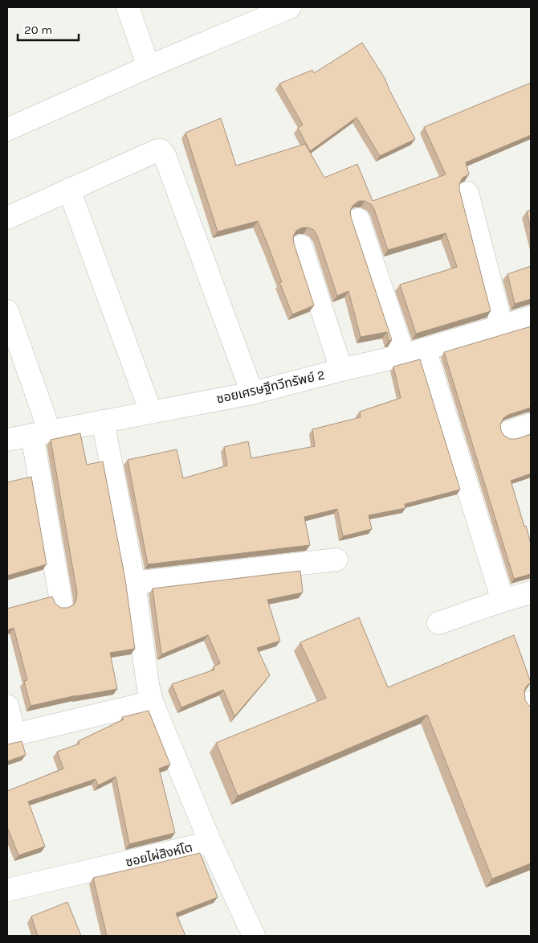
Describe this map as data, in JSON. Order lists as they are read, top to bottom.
{
  "streets": {
    "street": ["ซอยเศรษฐีทวีทรัพย์ 2", "ซอยไผ่สิงห์โต"]
  },
  "scale_bar": "20 m"
}
